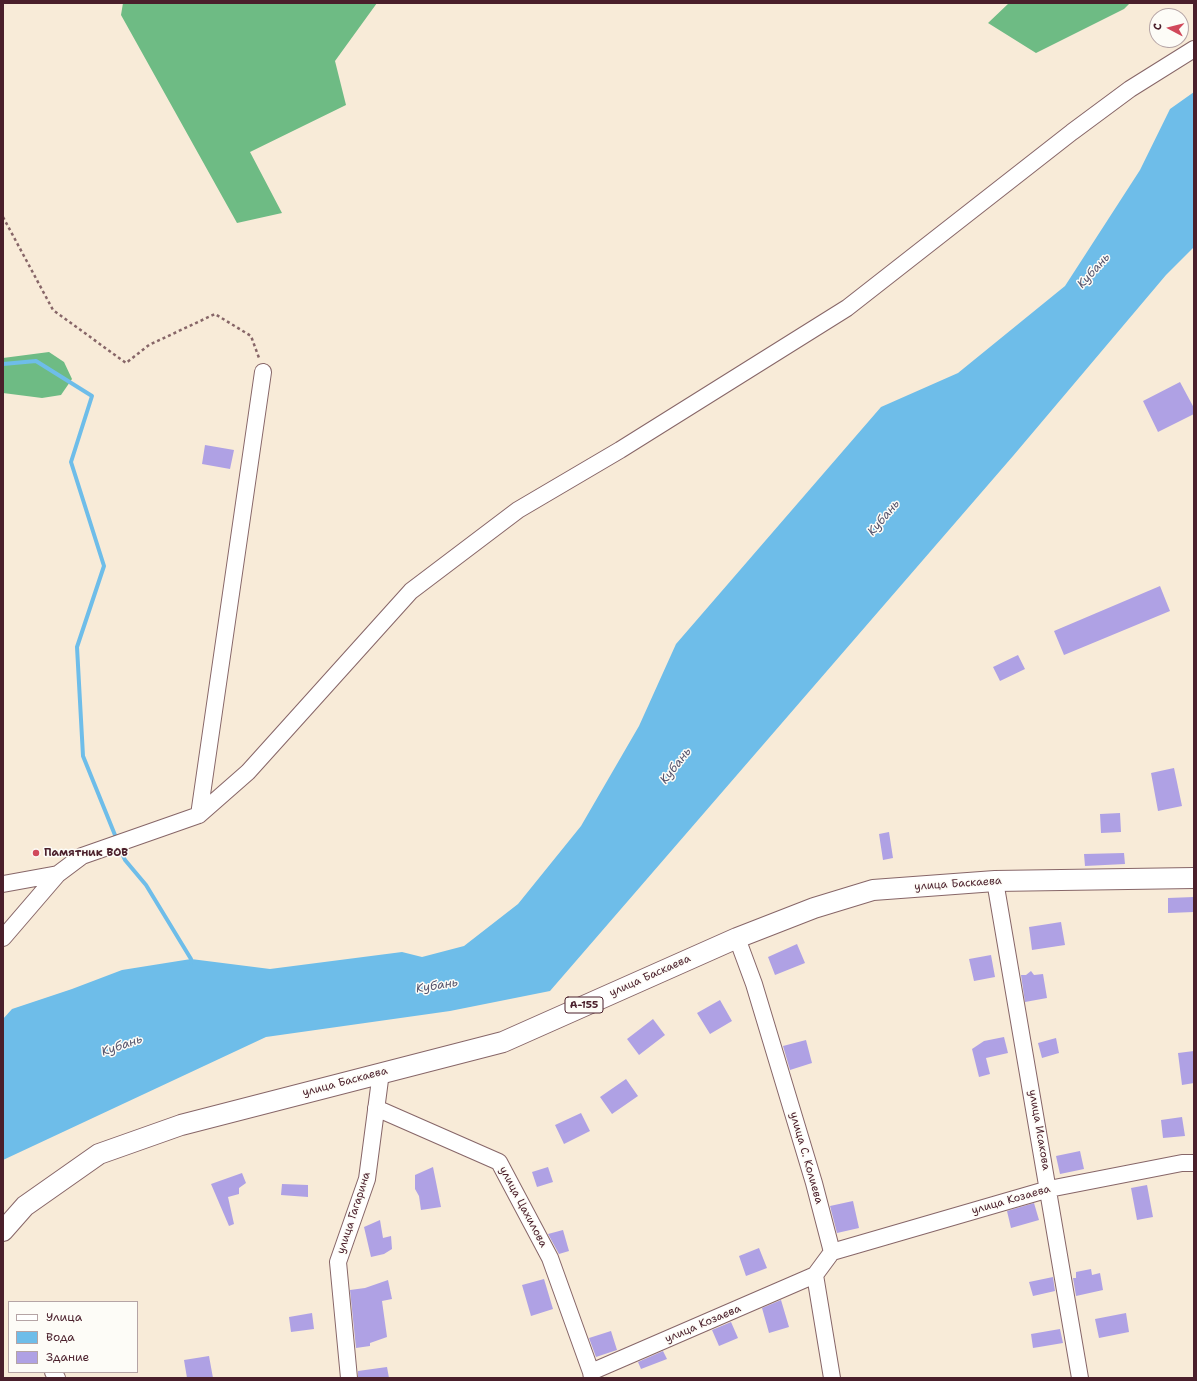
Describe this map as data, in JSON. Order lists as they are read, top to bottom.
{
  "streets": {
    "main road": ["улица Баскаева", "А-155"],
    "street": [
      "улица Исакова",
      "улица С. Колиева",
      "улица Козаева",
      "улица Цахилова",
      "улица Гагарина"
    ]
  },
  "crossings": [
    ["улица Баскаева", "улица Исакова"],
    ["улица Баскаева", "улица С. Колиева"],
    ["улица Баскаева", "улица Гагарина"],
    ["улица Исакова", "улица Козаева"],
    ["улица С. Колиева", "улица Козаева"],
    ["улица Козаева", "улица Цахилова"],
    ["улица Цахилова", "улица Гагарина"]
  ],
  "water": ["Кубань"],
  "places": ["Памятник ВОВ"],
  "legend": ["Улица", "Вода", "Здание"],
  "north": "left"
}
